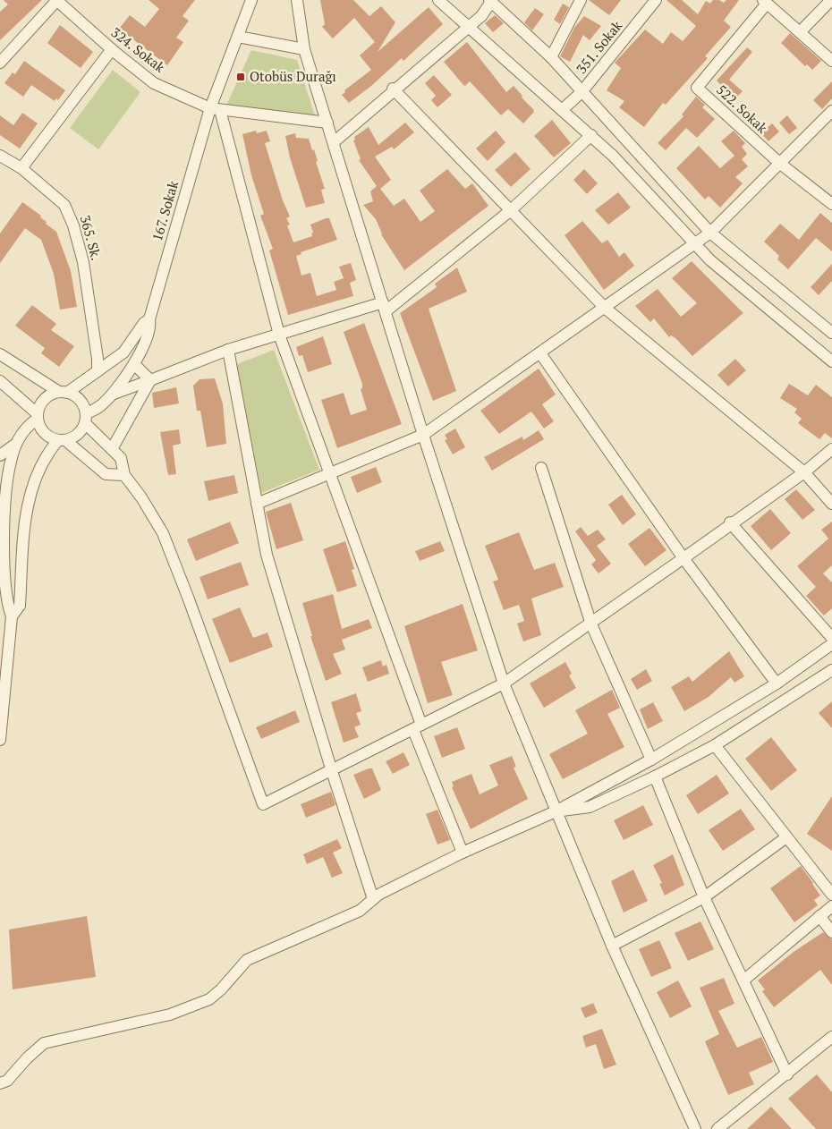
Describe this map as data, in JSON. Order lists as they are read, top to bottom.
{
  "streets": {
    "street": [
      "351. Sokak",
      "324. Sokak",
      "522. Sokak",
      "167. Sokak",
      "365. Sk."
    ]
  },
  "crossings": [
    ["324. Sokak", "167. Sokak"]
  ],
  "places": {
    "transit": ["Otobüs Durağı"]
  }
}
